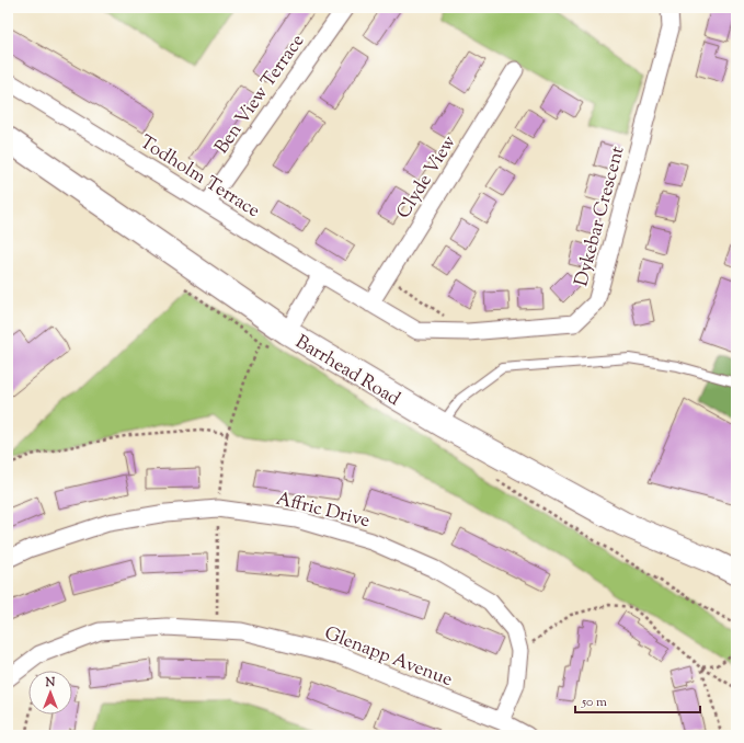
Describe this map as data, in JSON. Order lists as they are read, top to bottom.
{
  "streets": {
    "main road": ["Barrhead Road"],
    "street": [
      "Ben View Terrace",
      "Todholm Terrace",
      "Clyde View",
      "Dykebar Crescent",
      "Affric Drive",
      "Glenapp Avenue"
    ]
  },
  "crossings": [
    ["Ben View Terrace", "Todholm Terrace"],
    ["Todholm Terrace", "Clyde View"],
    ["Todholm Terrace", "Dykebar Crescent"],
    ["Clyde View", "Dykebar Crescent"],
    ["Affric Drive", "Glenapp Avenue"]
  ],
  "scale_bar": "50 m",
  "north": "top"
}
